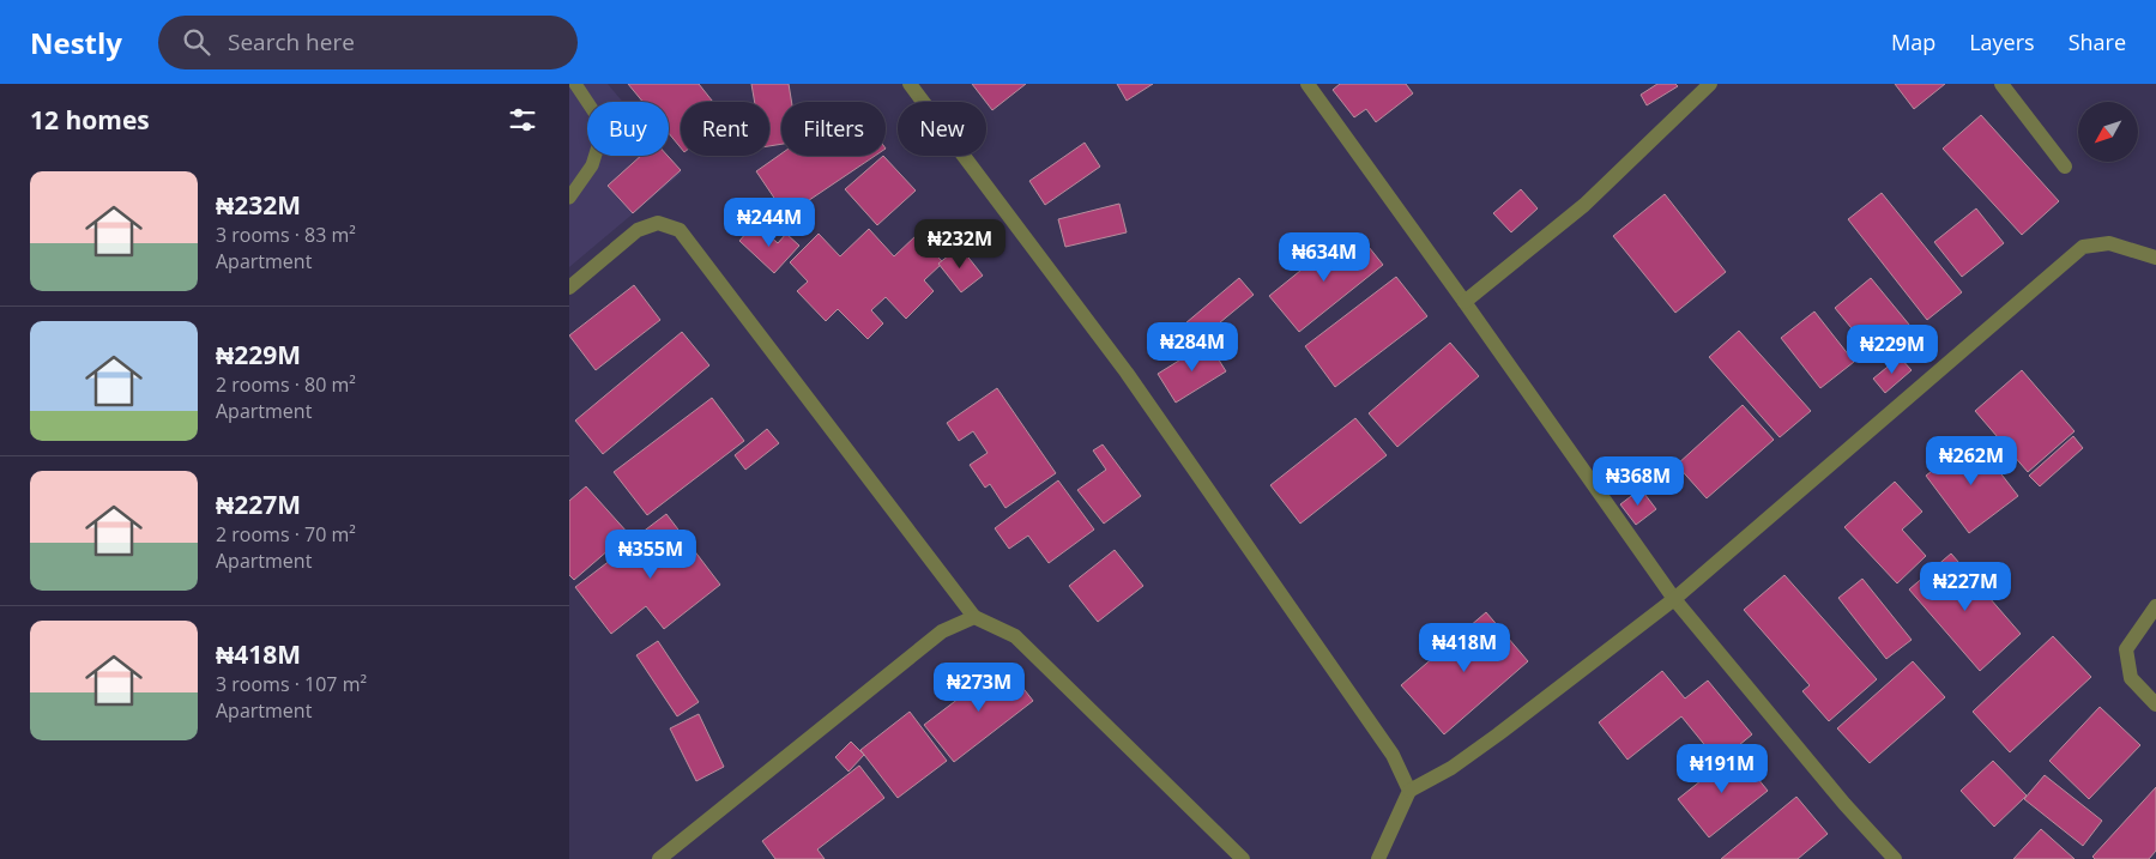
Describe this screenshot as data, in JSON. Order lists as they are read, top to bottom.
{
  "north": "bottom left",
  "page": {
    "header": "Nestly",
    "search": "Search here",
    "nav": ["Map", "Layers", "Share"],
    "heading": "12 homes",
    "chip": [
      "Buy",
      "Rent",
      "Filters",
      "New"
    ],
    "list": [
      {
        "name": "₦232M",
        "note": "3 rooms · 83 m² · Apartment"
      },
      {
        "name": "₦229M",
        "note": "2 rooms · 80 m² · Apartment"
      },
      {
        "name": "₦227M",
        "note": "2 rooms · 70 m² · Apartment"
      },
      {
        "name": "₦418M",
        "note": "3 rooms · 107 m² · Apartment"
      }
    ],
    "price": [
      "₦244M",
      "₦232M",
      "₦634M",
      "₦284M",
      "₦229M",
      "₦262M",
      "₦368M",
      "₦355M",
      "₦227M",
      "₦418M",
      "₦273M",
      "₦191M"
    ]
  }
}
